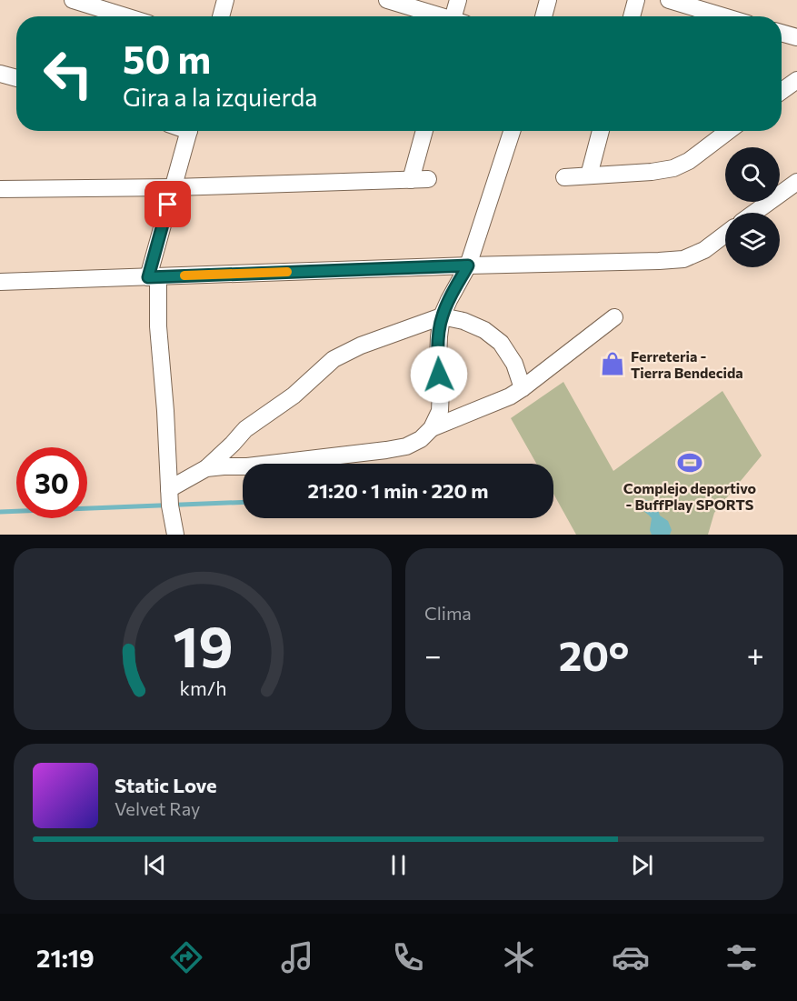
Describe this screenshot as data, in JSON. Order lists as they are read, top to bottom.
{
  "places": {
    "shop": ["Ferreteria - Tierra Bendecida"],
    "sports": ["Complejo deportivo - BuffPlay SPORTS"]
  },
  "page": {
    "turn": ["50 m", "Gira a la izquierda"],
    "limit": "30",
    "trip": "21:20 · 1 min · 220 m",
    "tile": "Clima",
    "heat": ["−", "20°", "+"],
    "song": ["Static Love", "Velvet Ray"],
    "tabs": "21:19",
    "gauge": ["19", "km/h"]
  }
}
